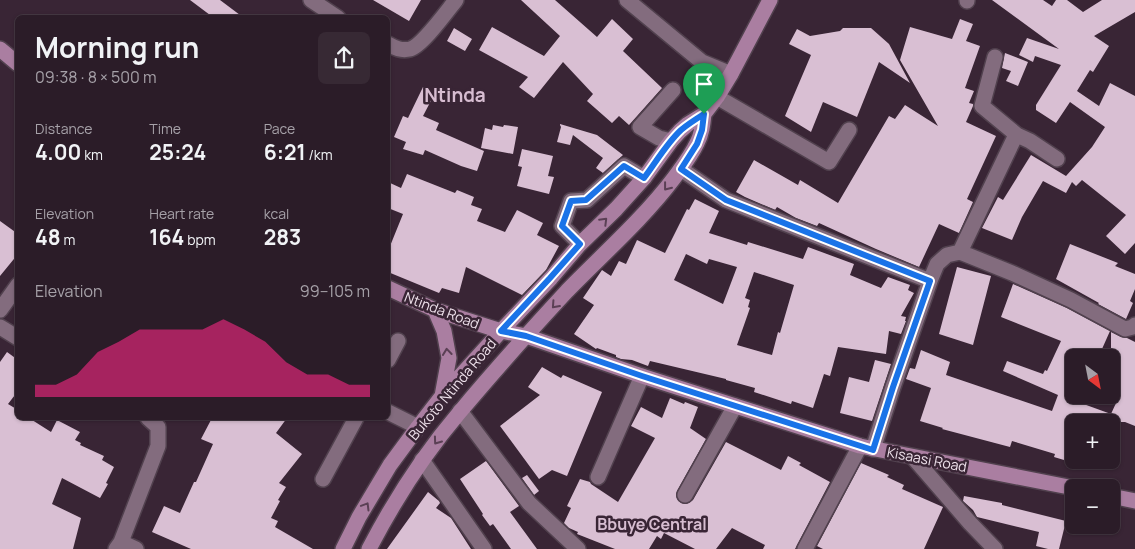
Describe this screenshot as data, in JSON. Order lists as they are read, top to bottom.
{
  "streets": {
    "main road": ["Ntinda Road", "Bukoto Ntinda Road", "Kisaasi Road"]
  },
  "crossings": [
    ["Ntinda Road", "Bukoto Ntinda Road"],
    ["Ntinda Road", "Kisaasi Road"],
    ["Bukoto Ntinda Road", "Kisaasi Road"]
  ],
  "districts": ["Ntinda", "Bbuye Central"],
  "north": "bottom right",
  "page": {
    "heading": ["Morning run", "09:38 · 8 × 500 m"],
    "stats": [
      ["Distance", "4.00 km"],
      ["Time", "25:24"],
      ["Pace", "6:21 /km"],
      ["Elevation", "48 m"],
      ["Heart rate", "164 bpm"],
      ["kcal", "283"]
    ],
    "chart": ["Elevation", "99–105 m"],
    "map_buttons": ["+", "−"]
  }
}
